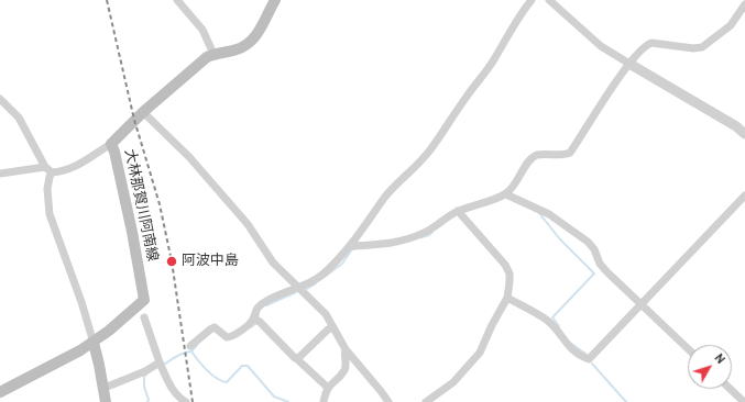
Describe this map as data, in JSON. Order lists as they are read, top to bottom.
{
  "streets": {
    "main road": ["大林那賀川阿南線"]
  },
  "places": ["阿波中島"],
  "north": "top right"
}
